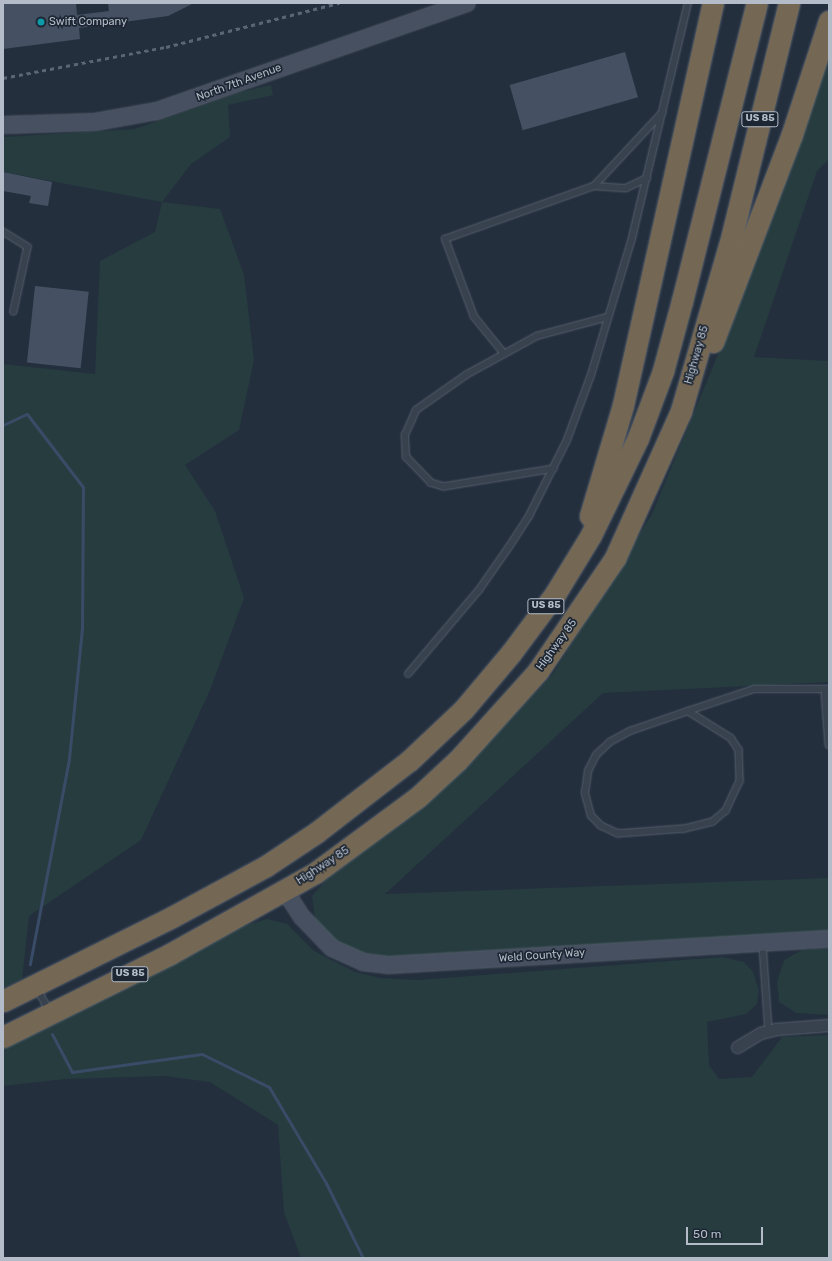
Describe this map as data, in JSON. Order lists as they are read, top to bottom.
{
  "streets": {
    "highway": ["US 85", "Highway 85"],
    "street": ["North 7th Avenue", "Weld County Way"]
  },
  "crossings": [
    ["Highway 85", "Weld County Way"]
  ],
  "places": ["Swift Company"],
  "scale_bar": "50 m"
}
